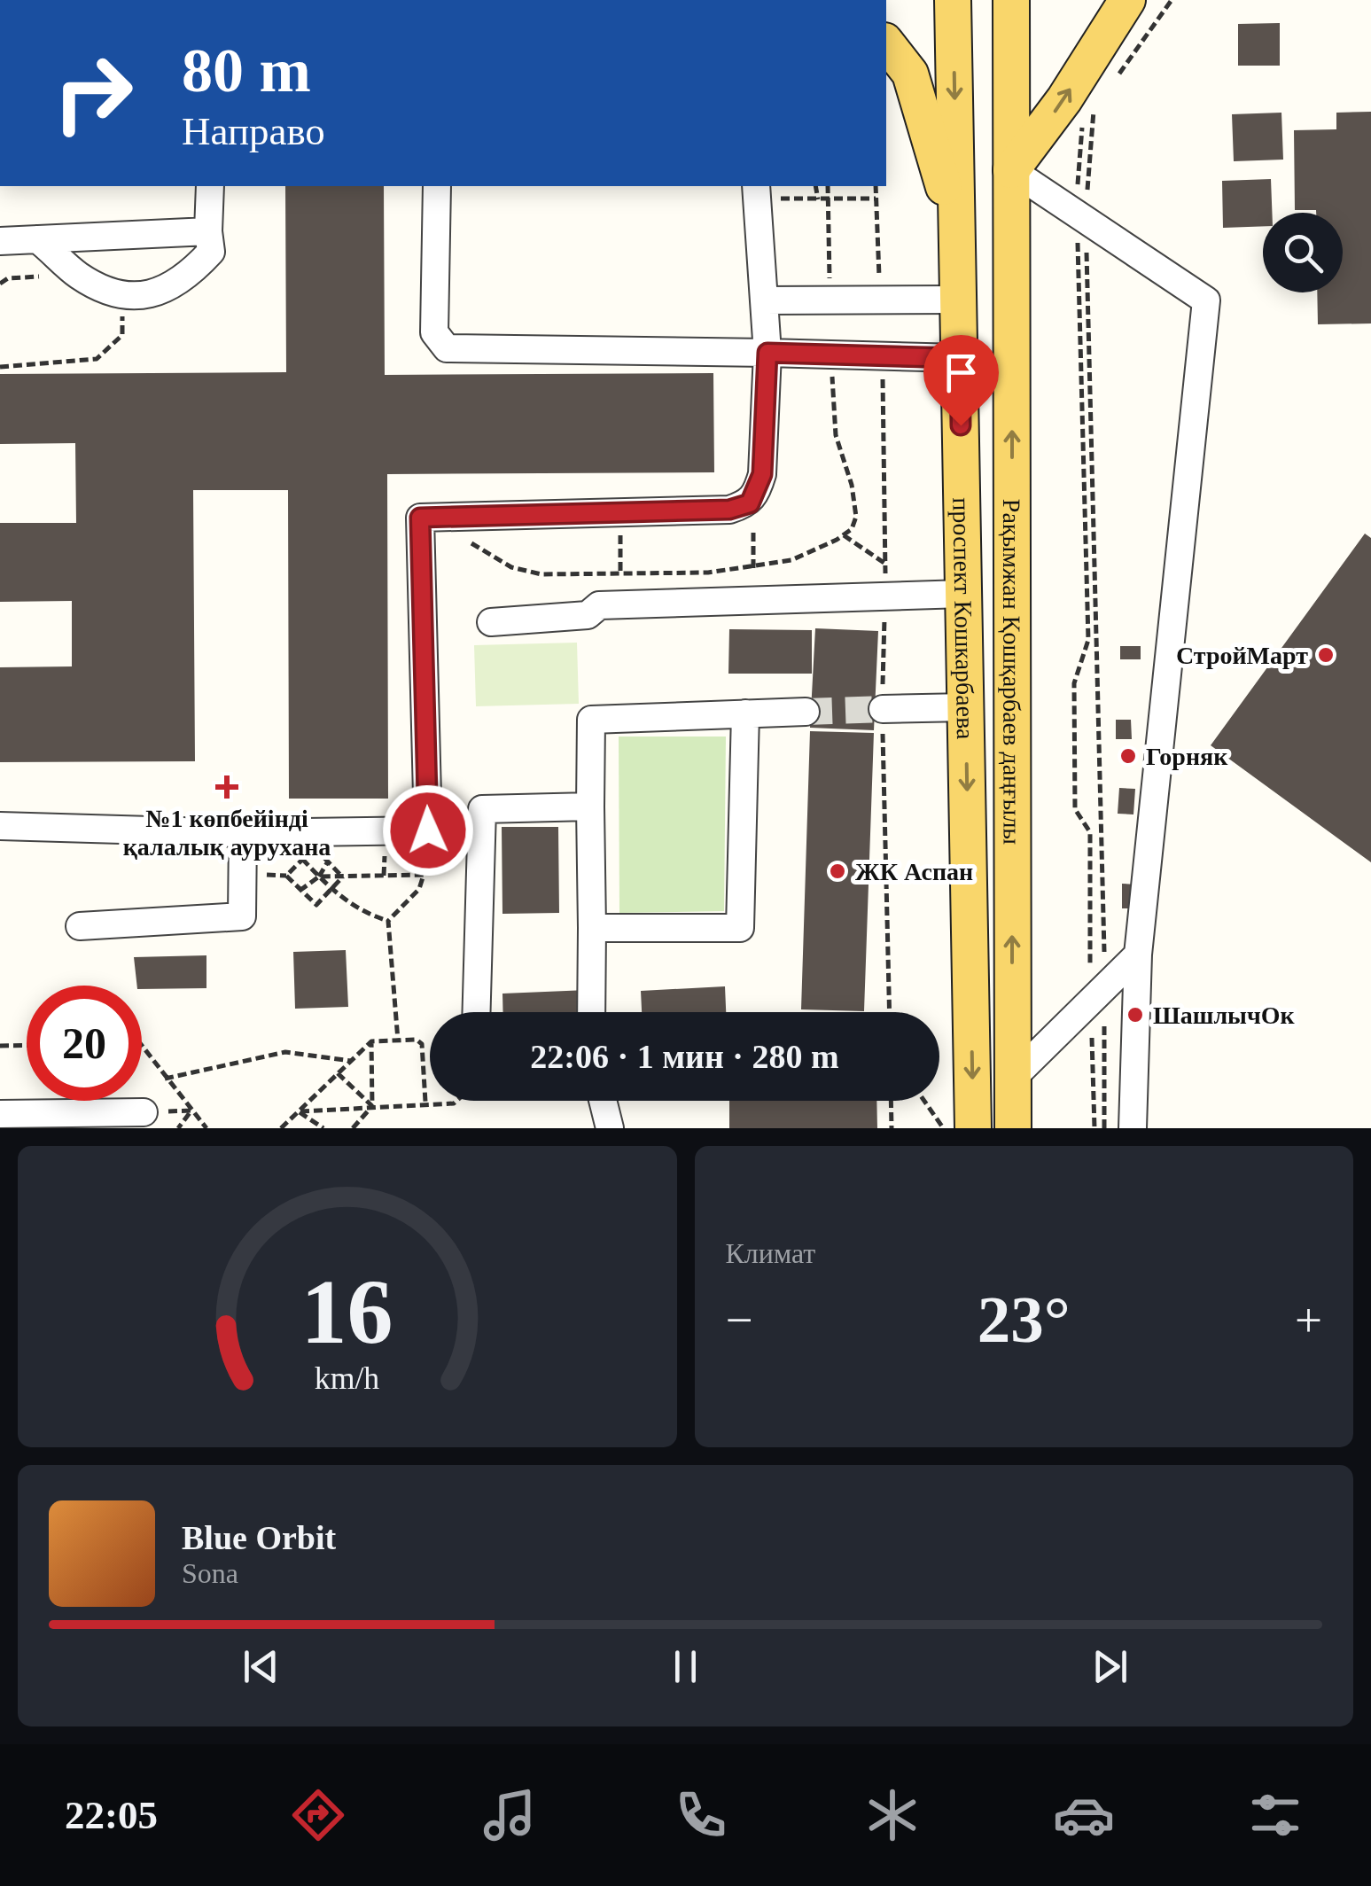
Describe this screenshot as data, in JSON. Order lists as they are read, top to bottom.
{
  "streets": {
    "main road": ["проспект Кошкарбаева", "Рақымжан Қошқарбаев даңғылы"]
  },
  "one_way": ["Рақымжан Қошқарбаев даңғылы"],
  "places": {
    "other": [
      "СтройМарт",
      "Горняк",
      "ЖК Аспан",
      "ШашлычОк"
    ],
    "health": ["№1 көпбейінді қалалық аурухана"]
  },
  "page": {
    "turn": ["80 m", "Направо"],
    "limit": "20",
    "trip": "22:06 · 1 мин · 280 m",
    "tile": "Климат",
    "heat": ["−", "23°", "+"],
    "song": ["Blue Orbit", "Sona"],
    "tabs": "22:05",
    "gauge": ["16", "km/h"]
  }
}
